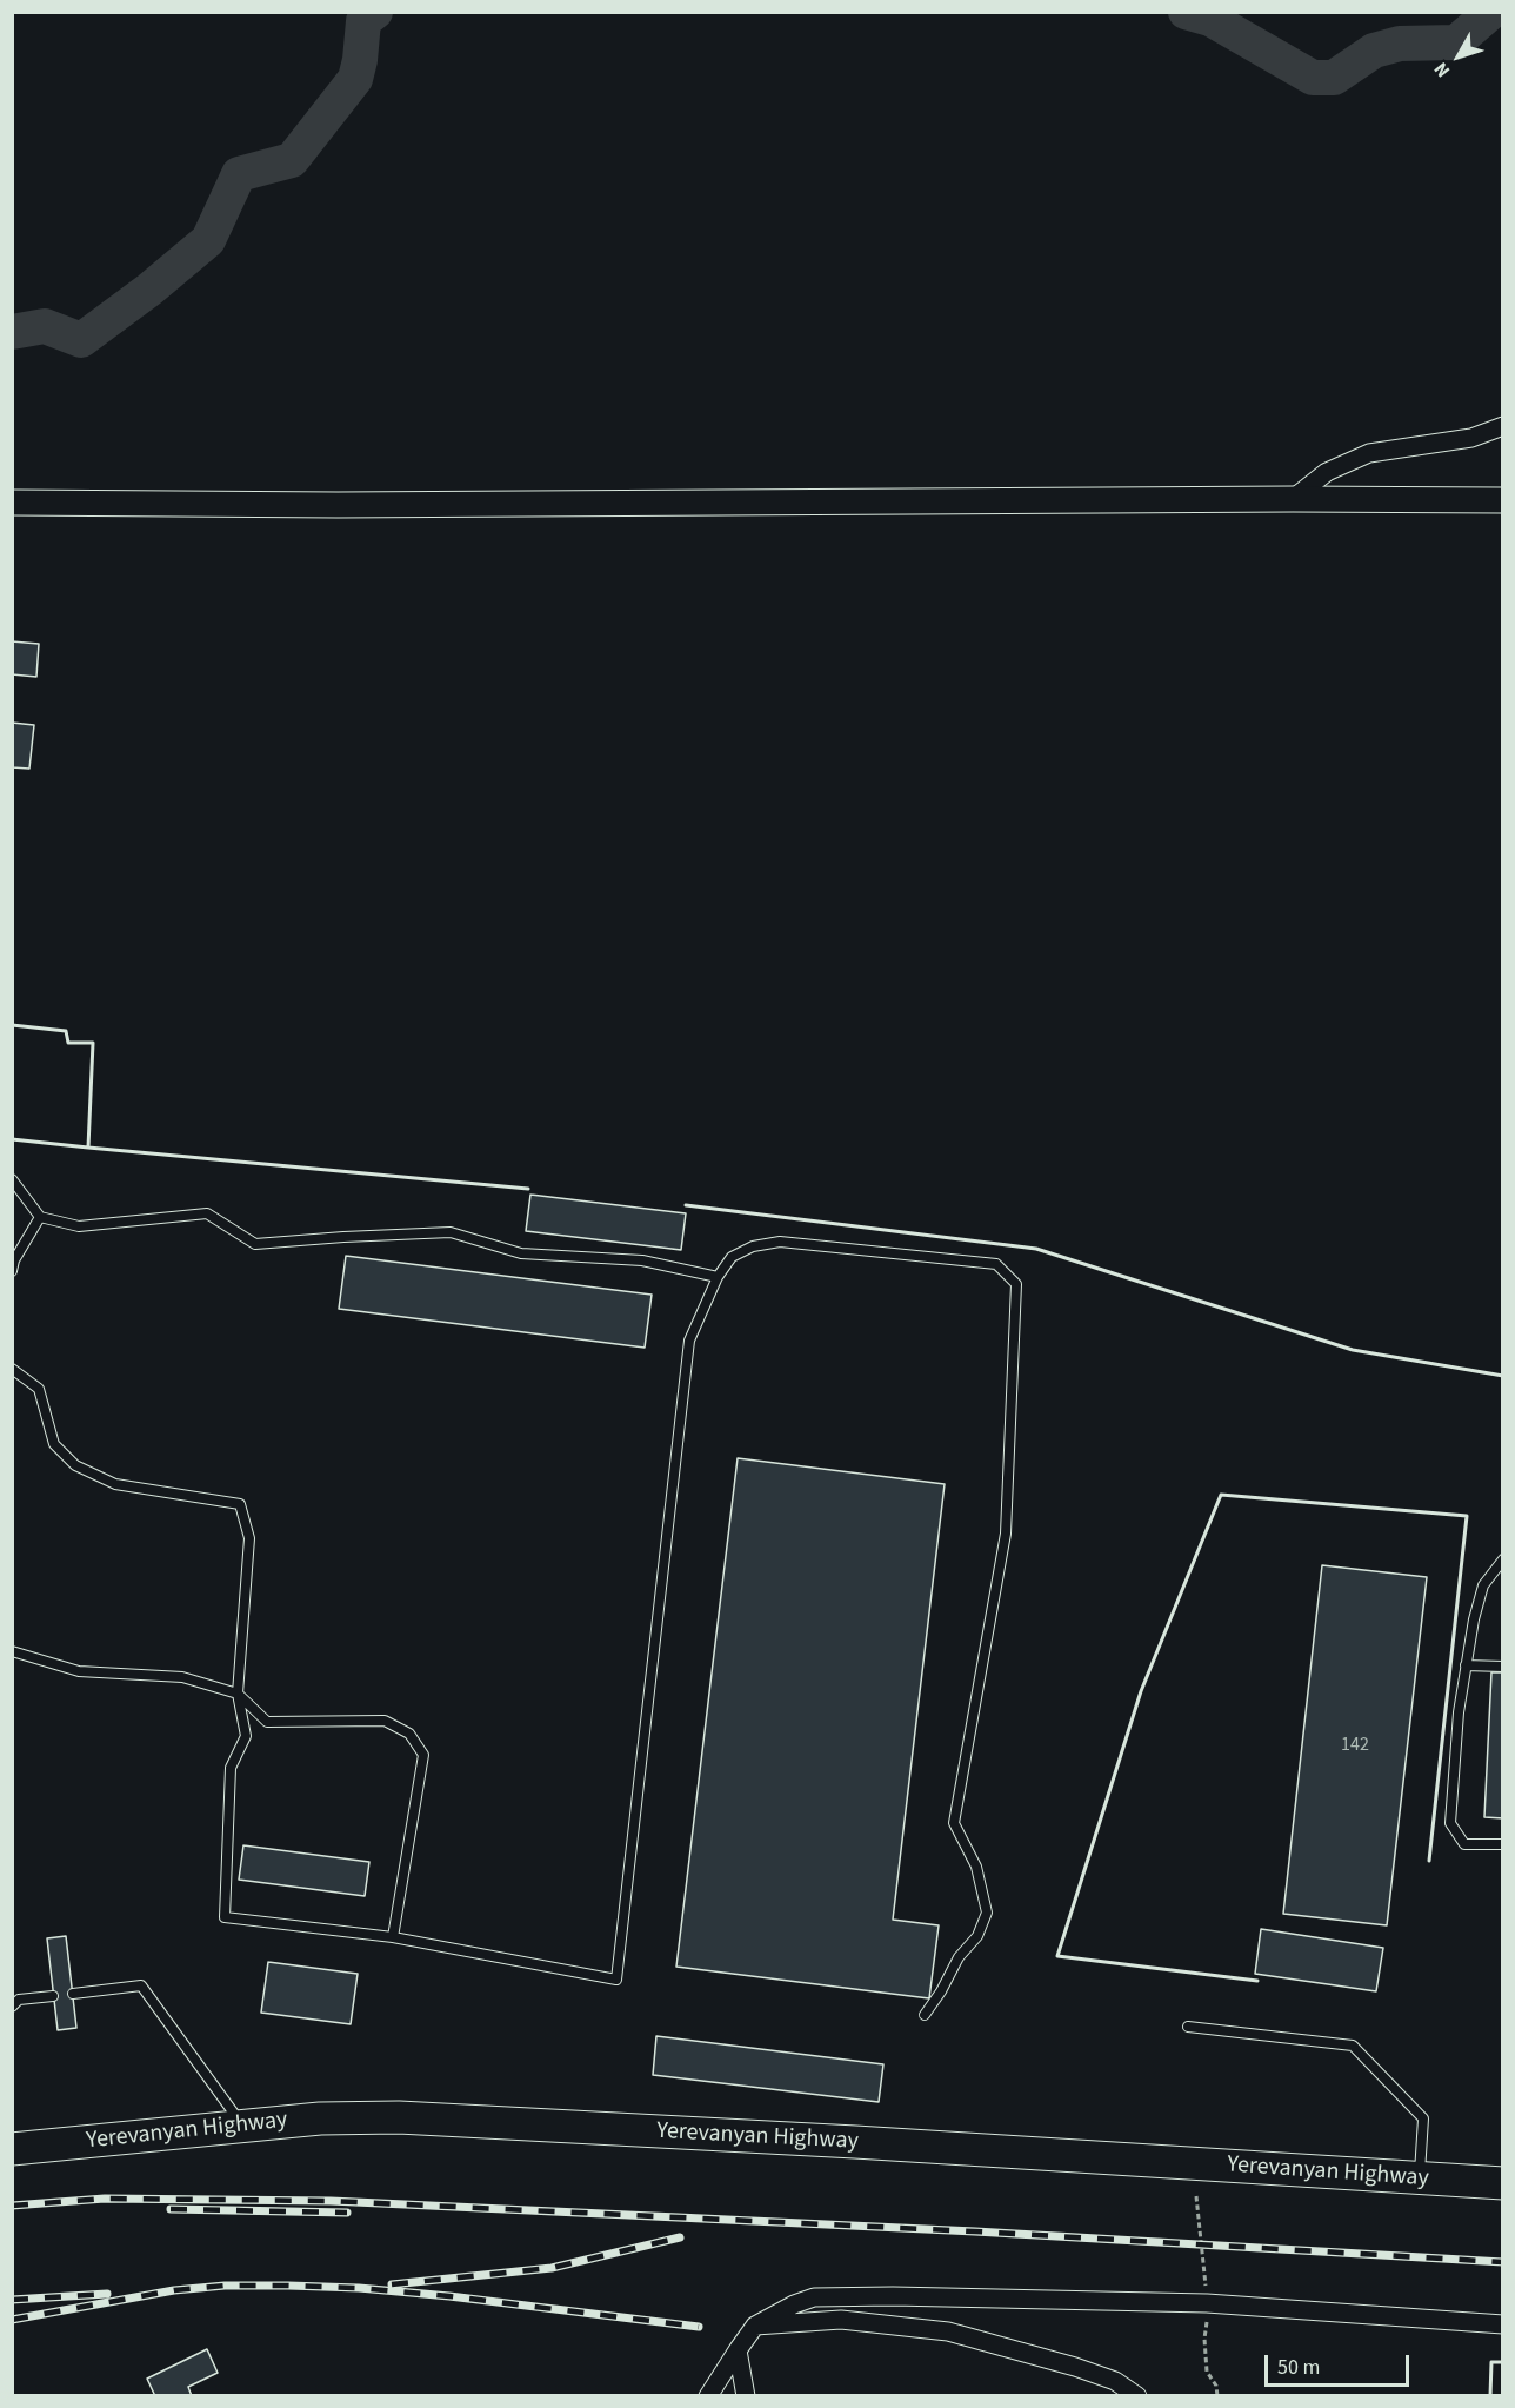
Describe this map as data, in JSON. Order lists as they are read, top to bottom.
{
  "streets": {
    "highway": ["Yerevanyan Highway"]
  },
  "house_numbers": ["142"],
  "scale_bar": "50 m",
  "north": "bottom left"
}
